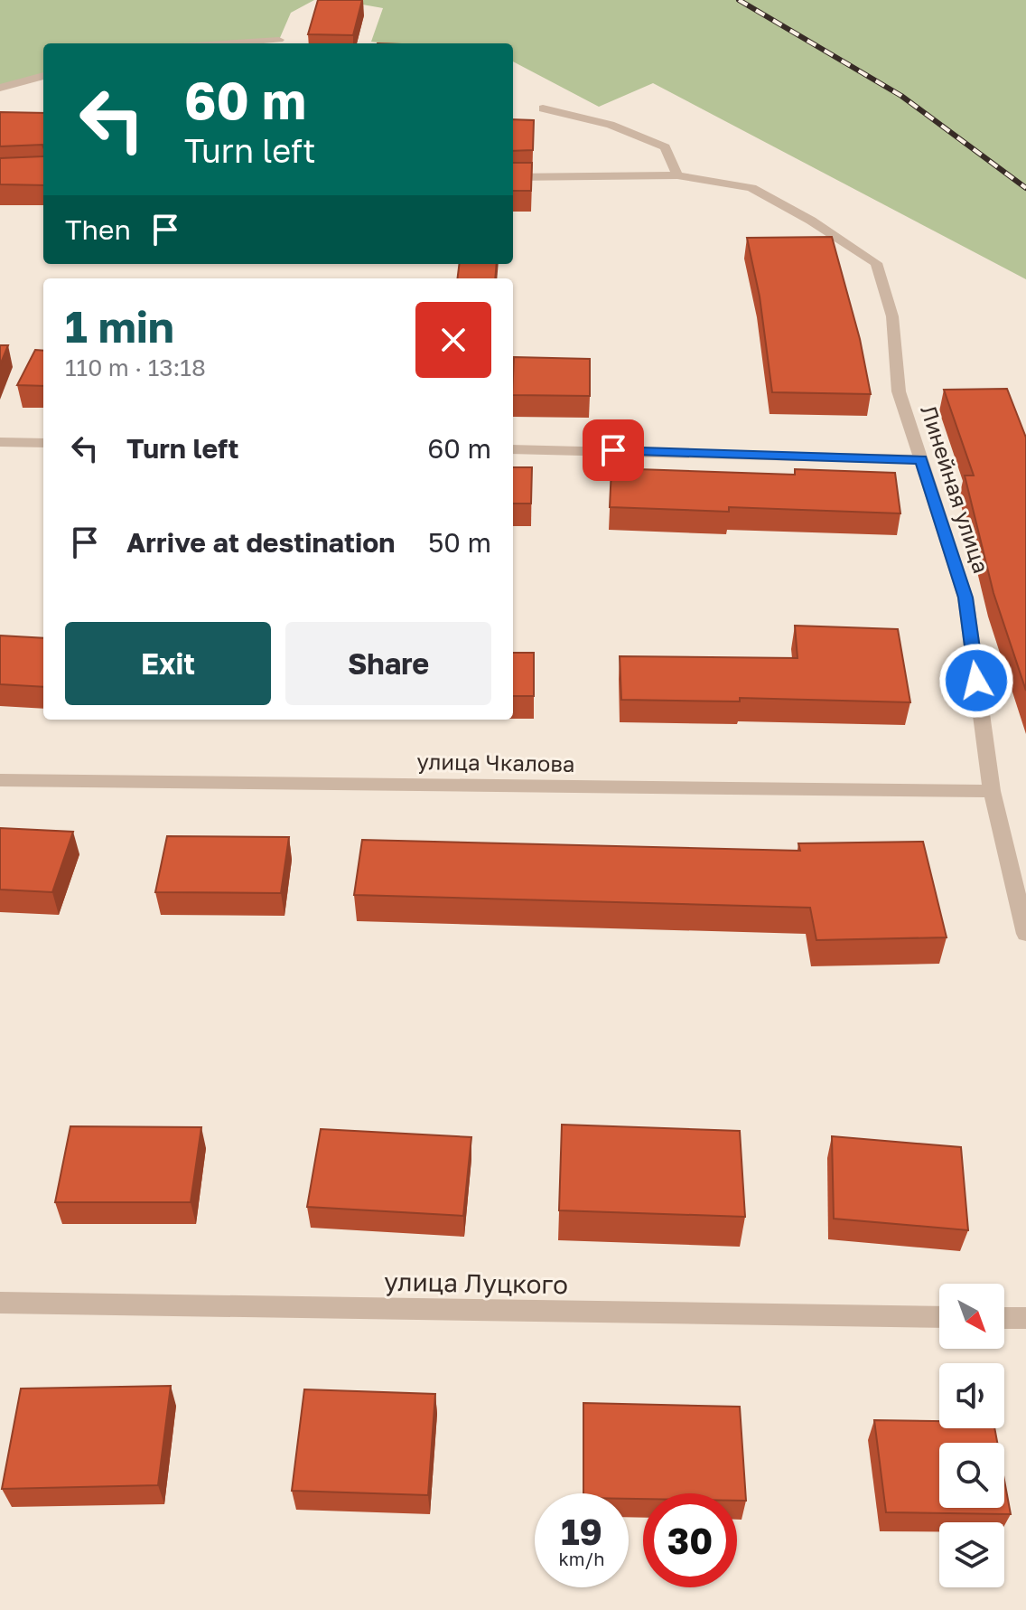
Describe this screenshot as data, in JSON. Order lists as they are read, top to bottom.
{
  "streets": {
    "street": ["Линейная улица", "улица Чкалова", "улица Луцкого"]
  },
  "crossings": [
    ["Линейная улица", "улица Чкалова"]
  ],
  "north": "bottom right",
  "page": {
    "turn": ["60 m", "Turn left"],
    "then": "Then",
    "heading": ["1 min", "110 m · 13:18"],
    "list": [
      {
        "name": "Turn left",
        "value": "60 m"
      },
      {
        "name": "Arrive at destination",
        "value": "50 m"
      }
    ],
    "buttons": ["Exit", "Share"],
    "speed": "19 km/h",
    "limit": "30"
  }
}
